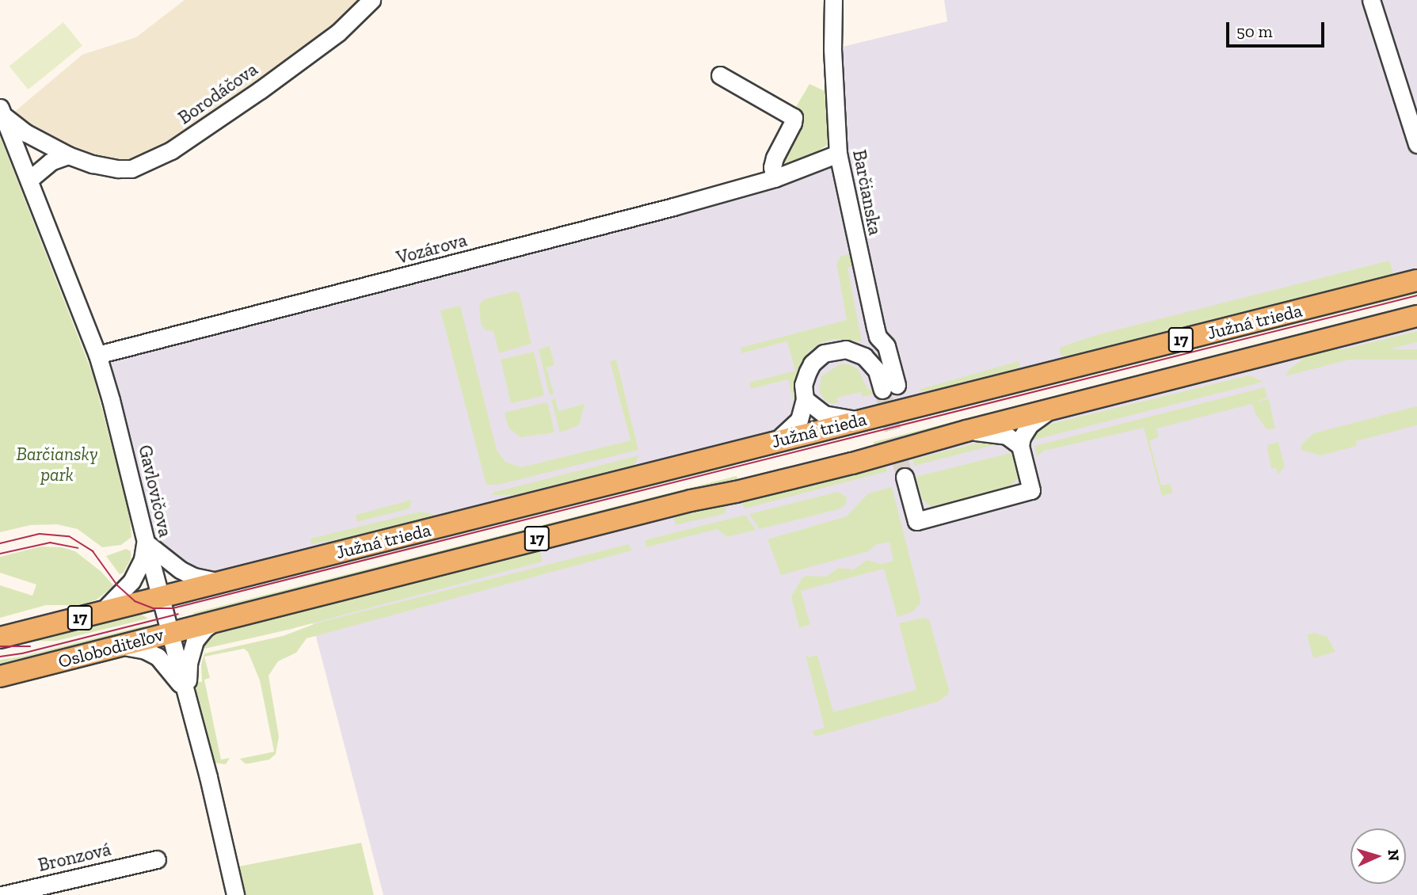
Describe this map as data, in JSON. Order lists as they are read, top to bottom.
{
  "streets": {
    "main road": ["Južná trieda", "17", "Osloboditeľov"],
    "street": [
      "Borodáčova",
      "Barčianska",
      "Vozárova",
      "Gavlovičova",
      "Bronzová"
    ]
  },
  "crossings": [
    ["Borodáčova", "Gavlovičova"],
    ["Barčianska", "Vozárova"],
    ["Vozárova", "Gavlovičova"],
    ["Južná trieda", "Osloboditeľov"],
    ["Gavlovičova", "Osloboditeľov"]
  ],
  "parks": ["Barčiansky park"],
  "scale_bar": "50 m",
  "north": "right"
}
